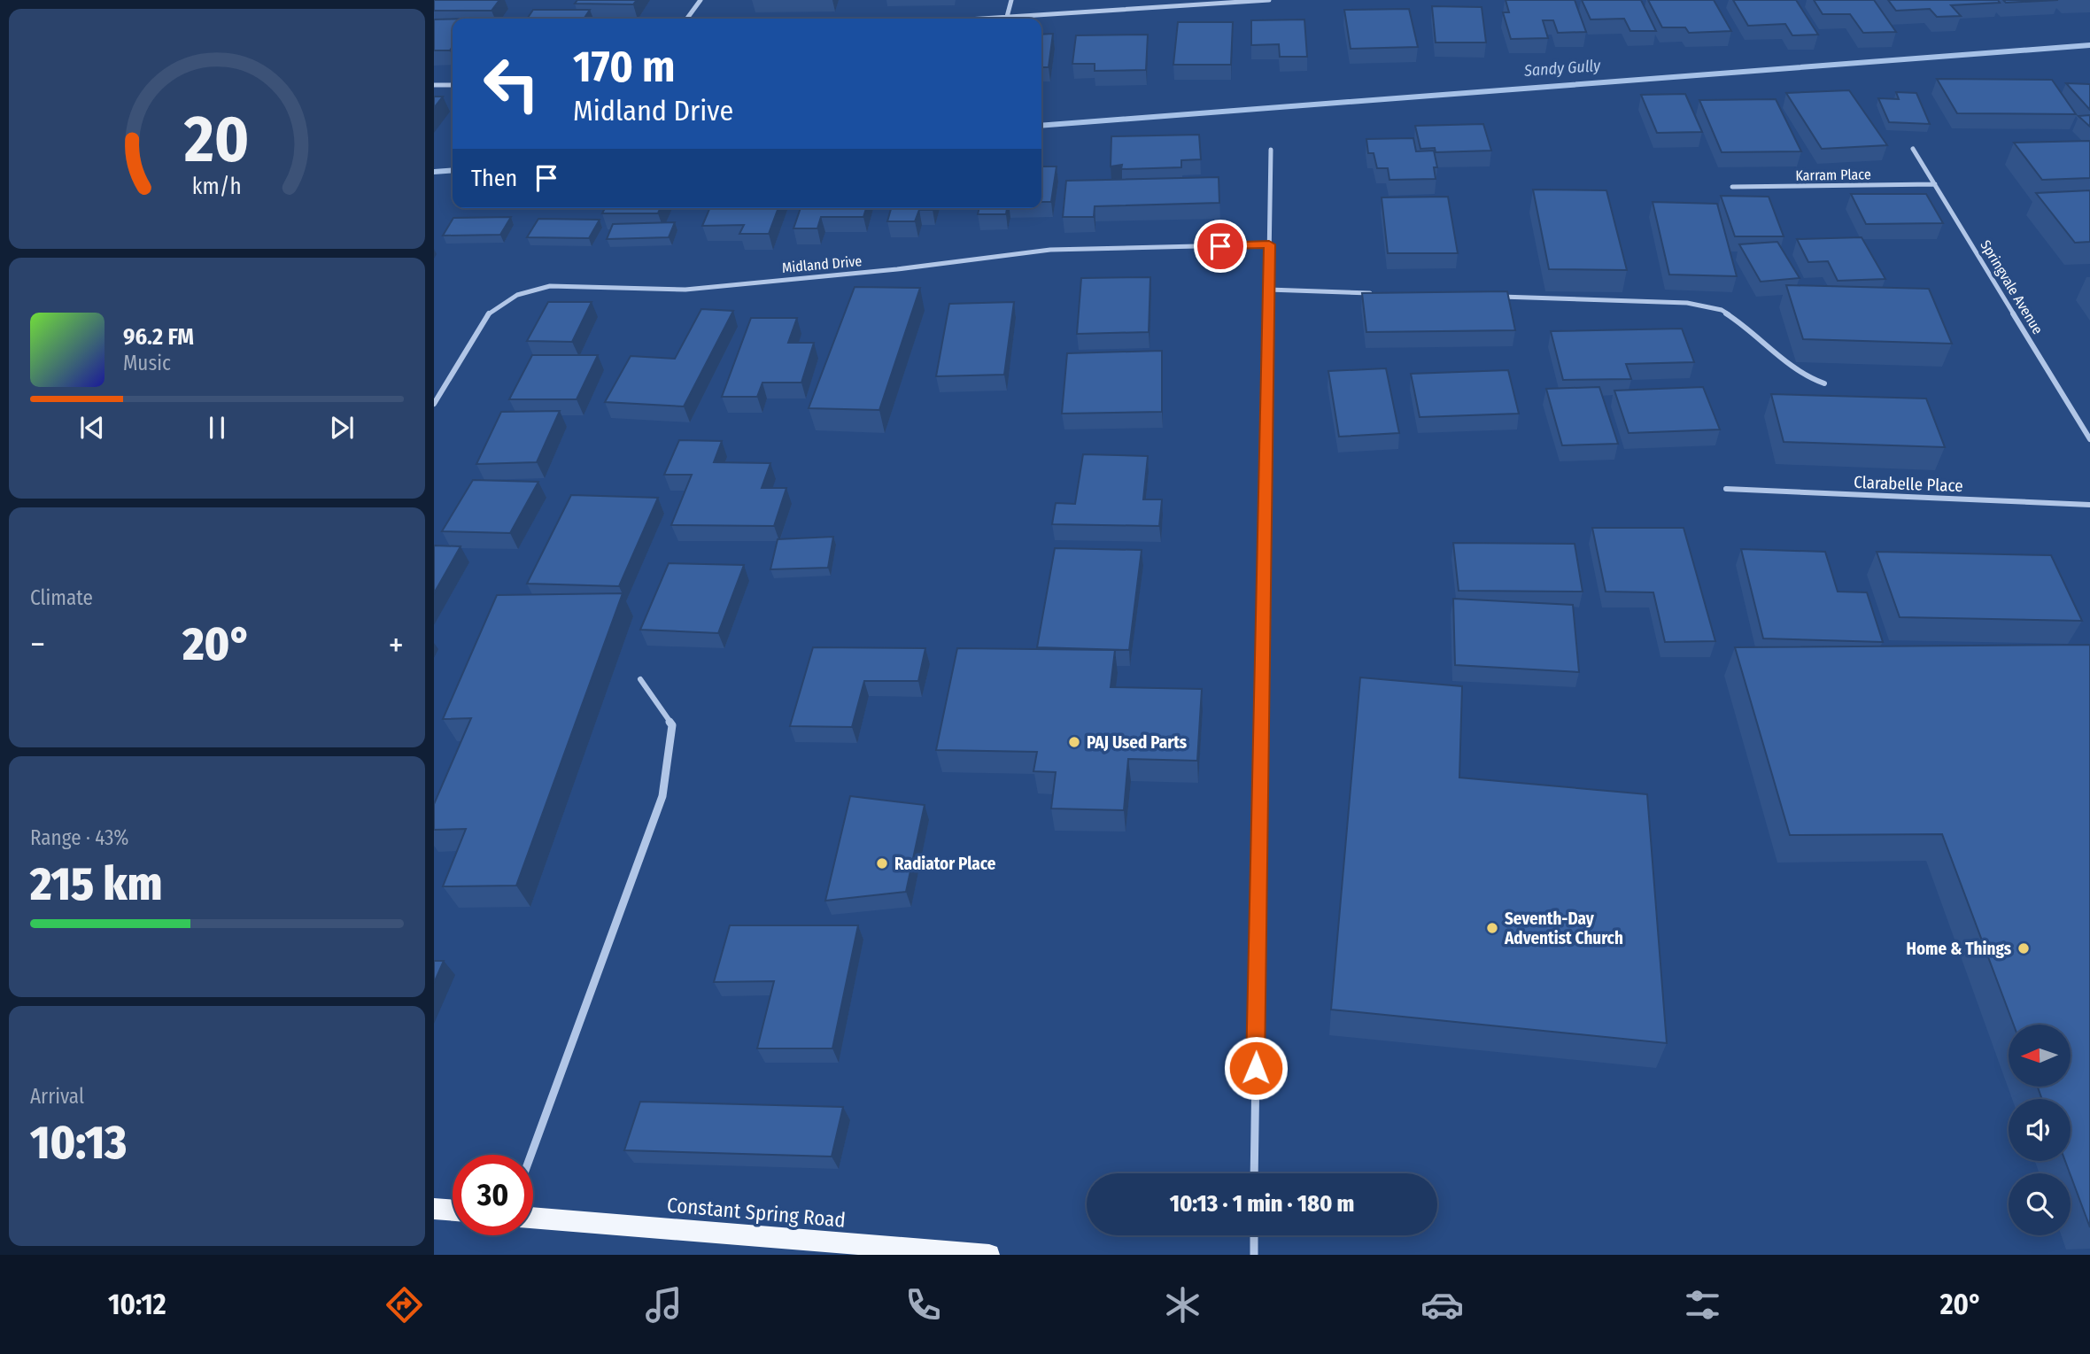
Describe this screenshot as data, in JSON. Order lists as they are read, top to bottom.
{
  "streets": {
    "main road": ["Constant Spring Road"],
    "street": [
      "Karram Place",
      "Midland Drive",
      "Springvale Avenue",
      "Clarabelle Place"
    ]
  },
  "crossings": [
    ["Karram Place", "Springvale Avenue"]
  ],
  "water": ["Sandy Gully"],
  "places": [
    "PAJ Used Parts",
    "Radiator Place",
    "Seventh-Day Adventist Church",
    "Home & Things"
  ],
  "north": "left",
  "page": {
    "turn": ["170 m", "Midland Drive"],
    "then": "Then",
    "song": ["96.2 FM", "Music"],
    "tile": [
      "Climate",
      ["Range · 43%", "215 km"],
      ["Arrival", "10:13"]
    ],
    "heat": ["−", "20°", "+"],
    "limit": "30",
    "trip": "10:13 · 1 min · 180 m",
    "tabs": ["10:12", "20°"],
    "gauge": ["20", "km/h"]
  }
}
